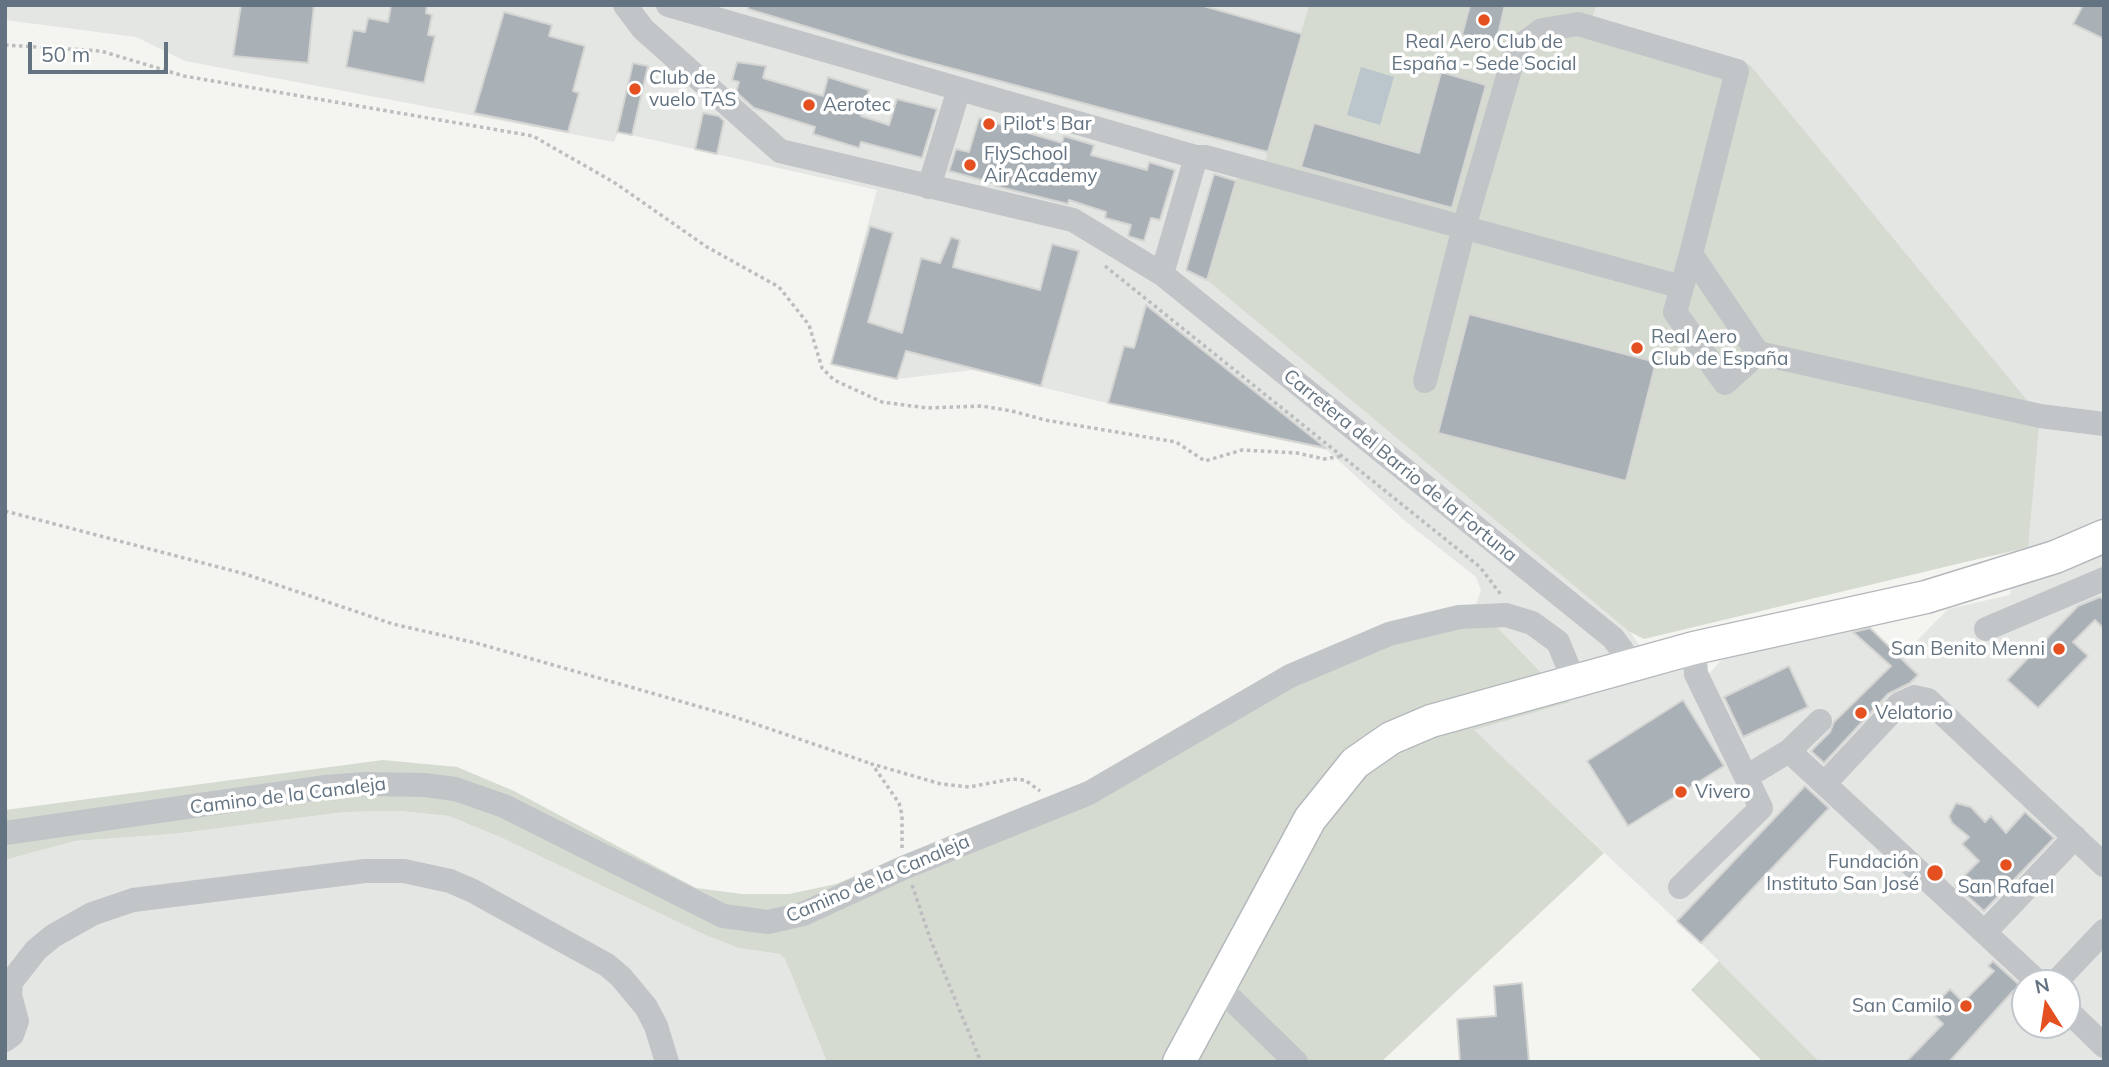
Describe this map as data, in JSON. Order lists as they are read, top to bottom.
{
  "streets": {
    "street": ["Carretera del Barrio de la Fortuna", "Camino de la Canaleja"]
  },
  "places": [
    "Real Aero Club de España - Sede Social",
    "Club de vuelo TAS",
    "Aerotec",
    "Pilot's Bar",
    "FlySchool Air Academy",
    "Real Aero Club de España",
    "San Benito Menni",
    "Velatorio",
    "Vivero",
    "San Rafael",
    "Fundación Instituto San José",
    "San Camilo"
  ],
  "scale_bar": "50 m",
  "north": "top"
}
